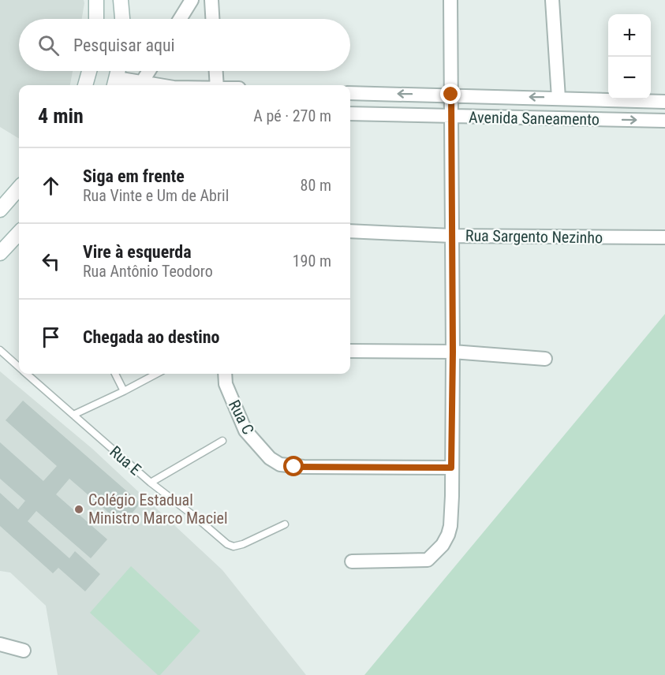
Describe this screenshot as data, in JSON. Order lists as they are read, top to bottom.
{
  "streets": {
    "street": ["Avenida Saneamento", "Rua Sargento Nezinho", "Rua C"],
    "lane": ["Rua E"]
  },
  "places": ["Colégio Estadual Ministro Marco Maciel"],
  "page": {
    "map_buttons": ["+", "−"],
    "search": "Pesquisar aqui",
    "heading": ["4 min", "A pé · 270 m"],
    "list": [
      ["Siga em frente", "Rua Vinte e Um de Abril", "80 m"],
      ["Vire à esquerda", "Rua Antônio Teodoro", "190 m"],
      "Chegada ao destino"
    ]
  }
}
